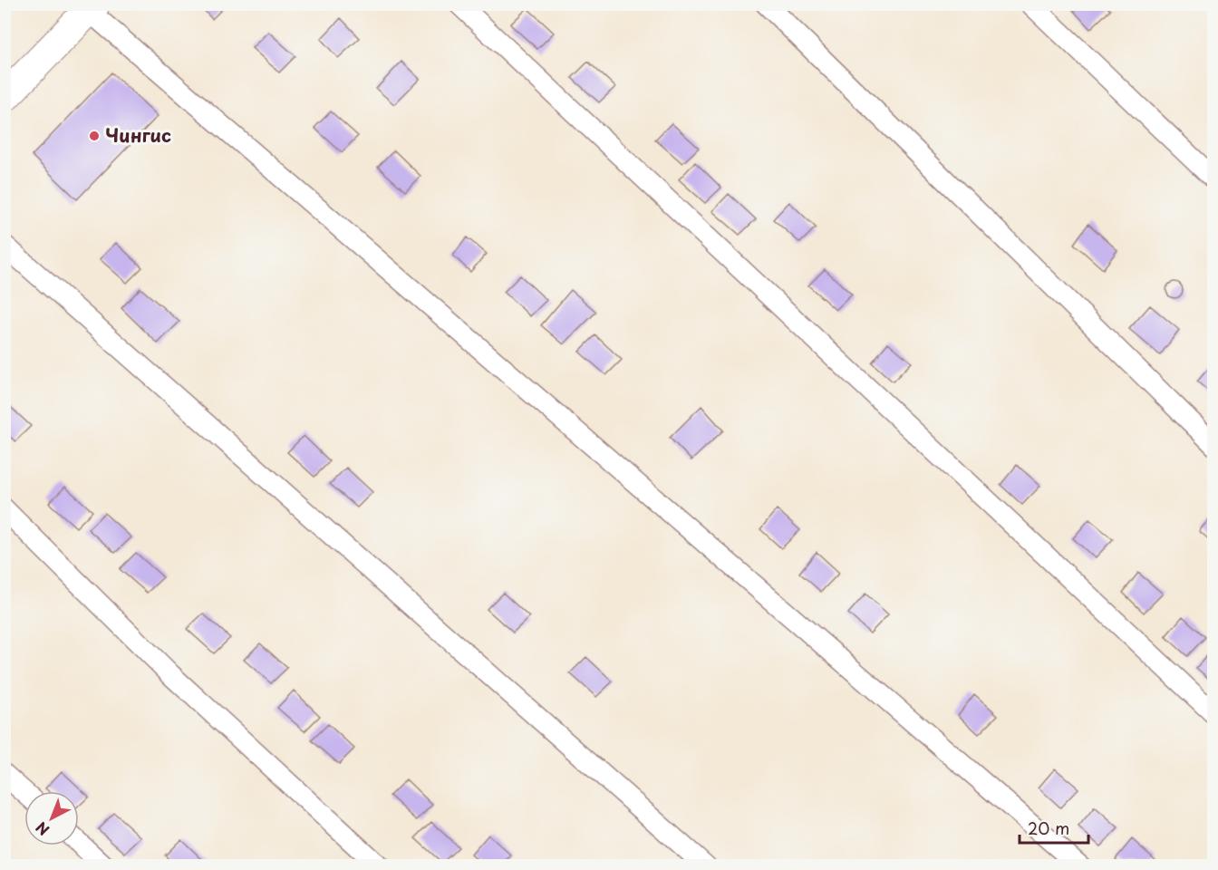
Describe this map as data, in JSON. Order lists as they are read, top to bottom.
{
  "places": ["Чингис"],
  "scale_bar": "20 m",
  "north": "bottom left"
}
